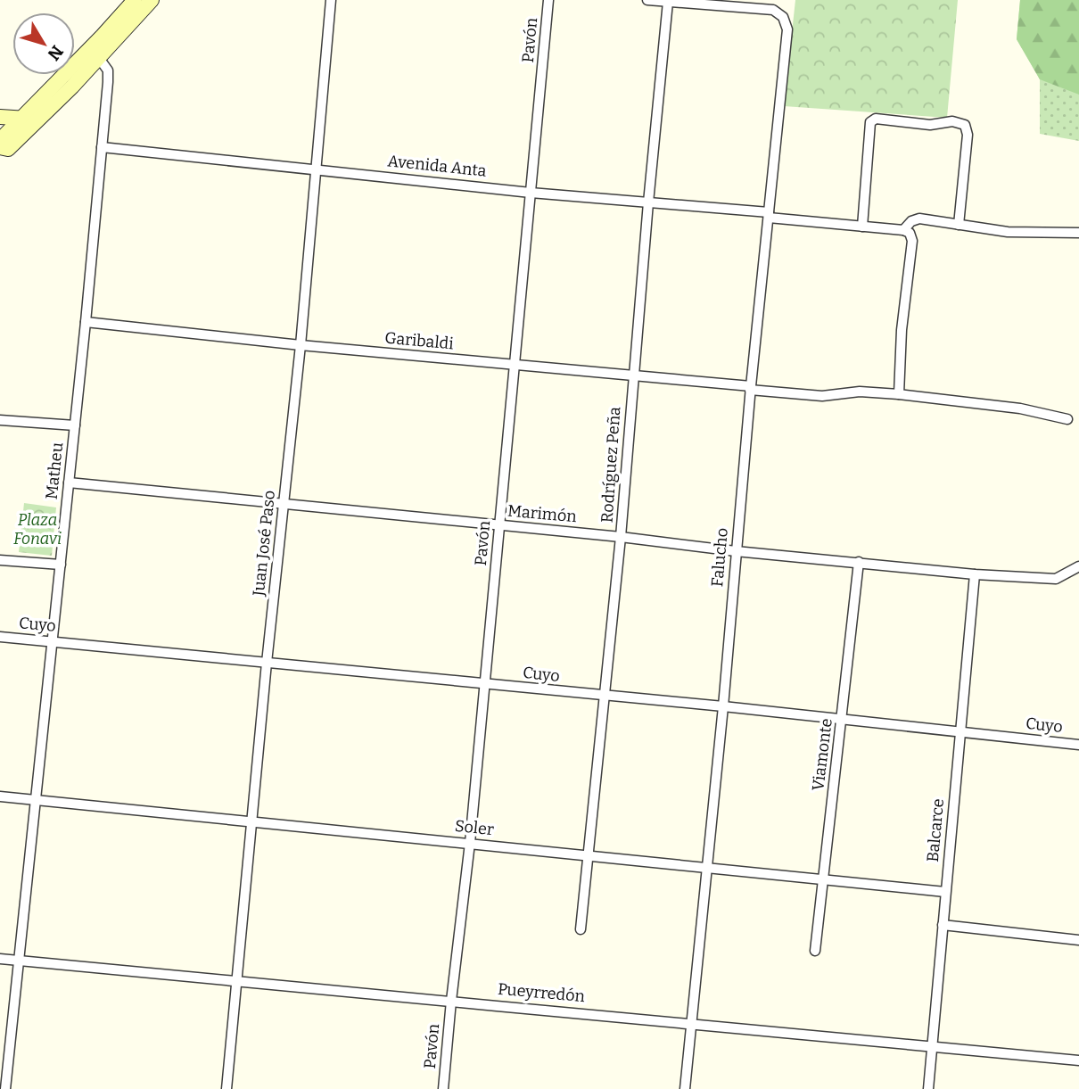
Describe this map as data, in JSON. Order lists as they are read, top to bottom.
{
  "streets": {
    "street": [
      "Pavón",
      "Avenida Anta",
      "Garibaldi",
      "Rodríguez Peña",
      "Matheu",
      "Marimón",
      "Juan José Paso",
      "Falucho",
      "Cuyo",
      "Viamonte",
      "Soler",
      "Balcarce",
      "Pueyrredón"
    ]
  },
  "crossings": [
    ["Pavón", "Avenida Anta"],
    ["Pavón", "Garibaldi"],
    ["Pavón", "Marimón"],
    ["Pavón", "Cuyo"],
    ["Pavón", "Soler"],
    ["Pavón", "Pueyrredón"],
    ["Avenida Anta", "Rodríguez Peña"],
    ["Avenida Anta", "Matheu"],
    ["Avenida Anta", "Juan José Paso"],
    ["Avenida Anta", "Falucho"],
    ["Garibaldi", "Rodríguez Peña"],
    ["Garibaldi", "Matheu"],
    ["Garibaldi", "Juan José Paso"],
    ["Garibaldi", "Falucho"],
    ["Rodríguez Peña", "Marimón"],
    ["Rodríguez Peña", "Falucho"],
    ["Rodríguez Peña", "Cuyo"],
    ["Rodríguez Peña", "Soler"],
    ["Matheu", "Marimón"],
    ["Matheu", "Cuyo"],
    ["Matheu", "Soler"],
    ["Matheu", "Pueyrredón"],
    ["Marimón", "Juan José Paso"],
    ["Marimón", "Falucho"],
    ["Marimón", "Viamonte"],
    ["Marimón", "Balcarce"],
    ["Juan José Paso", "Cuyo"],
    ["Juan José Paso", "Soler"],
    ["Juan José Paso", "Pueyrredón"],
    ["Falucho", "Cuyo"],
    ["Falucho", "Soler"],
    ["Falucho", "Pueyrredón"],
    ["Cuyo", "Viamonte"],
    ["Cuyo", "Balcarce"],
    ["Viamonte", "Soler"],
    ["Soler", "Balcarce"],
    ["Balcarce", "Pueyrredón"]
  ],
  "parks": ["Plaza Fonavi"],
  "north": "bottom right"
}
